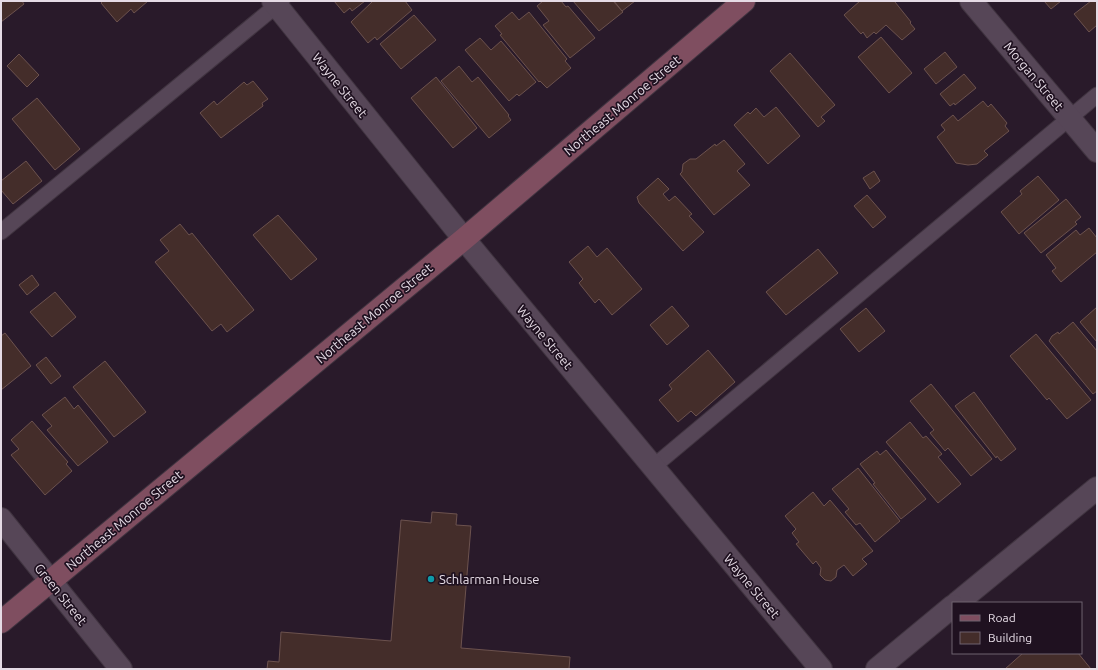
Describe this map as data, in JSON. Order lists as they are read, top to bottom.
{
  "streets": {
    "street": [
      "Morgan Street",
      "Wayne Street",
      "Northeast Monroe Street",
      "Green Street"
    ]
  },
  "crossings": [
    ["Wayne Street", "Northeast Monroe Street"],
    ["Northeast Monroe Street", "Green Street"]
  ],
  "places": ["Schlarman House"],
  "legend": ["Road", "Building"]
}
